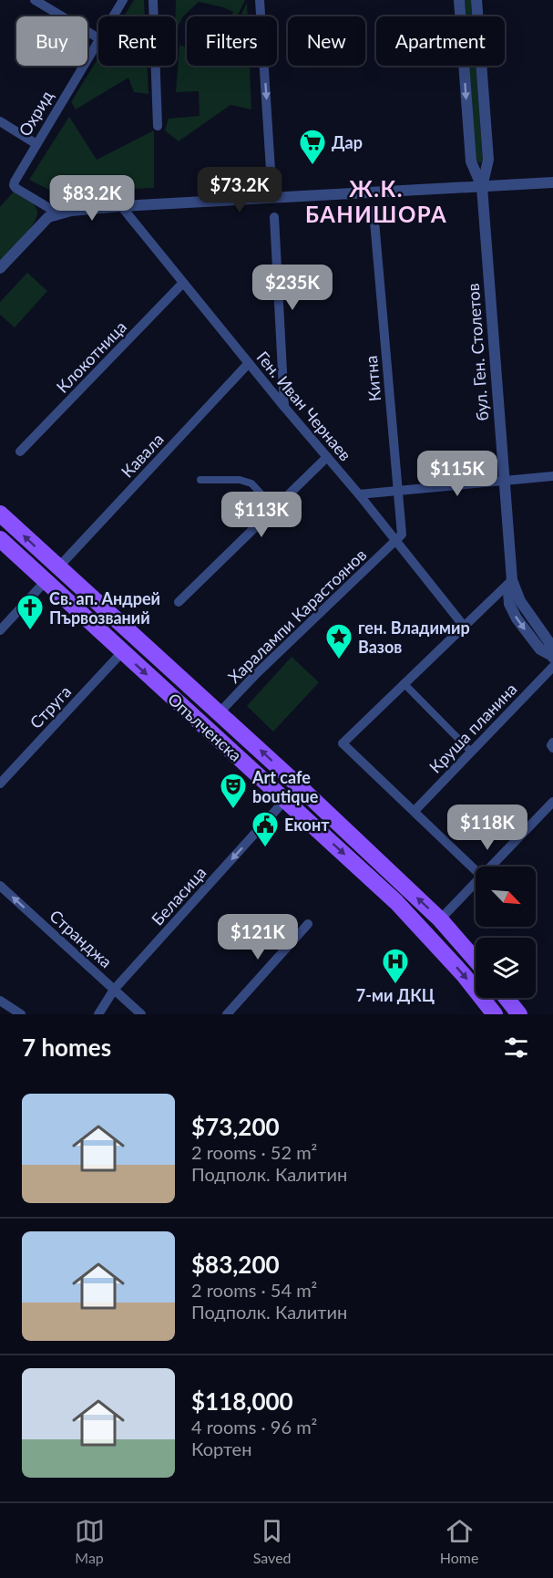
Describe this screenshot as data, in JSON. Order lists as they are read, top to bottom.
{
  "streets": {
    "main road": ["Опълченска"],
    "street": [
      "Охрид",
      "бул. Ген. Столетов",
      "Клокотница",
      "Китна",
      "Ген. Иван Чернаев",
      "Кавала",
      "Харалампи Карастоянов",
      "Струга",
      "Круша планина",
      "Беласица",
      "Странджа"
    ]
  },
  "crossings": [
    ["бул. Ген. Столетов", "Круша планина"],
    ["Клокотница", "Ген. Иван Чернаев"],
    ["Китна", "Ген. Иван Чернаев"],
    ["Китна", "Харалампи Карастоянов"],
    ["Ген. Иван Чернаев", "Кавала"],
    ["Ген. Иван Чернаев", "Харалампи Карастоянов"],
    ["Кавала", "Опълченска"],
    ["Харалампи Карастоянов", "Опълченска"],
    ["Струга", "Опълченска"],
    ["Опълченска", "Беласица"],
    ["Беласица", "Странджа"]
  ],
  "one_way": ["Беласица", "Странджа"],
  "districts": ["Ж.К. БАНИШОРА"],
  "places": {
    "supermarket": ["Дар"],
    "church": ["Св. ап. Андрей Първозваний"],
    "place": ["ген. Владимир Вазов"],
    "theatre": ["Art cafe boutique"],
    "public building": ["Еконт"],
    "hospital": ["7-ми ДКЦ"]
  },
  "north": "bottom right",
  "page": {
    "chip": [
      "Buy",
      "Rent",
      "Filters",
      "New",
      "Apartment"
    ],
    "price": [
      "$73.2K",
      "$83.2K",
      "$235K",
      "$115K",
      "$113K",
      "$118K",
      "$121K"
    ],
    "heading": "7 homes",
    "list": [
      {
        "name": "$73,200",
        "note": "2 rooms · 52 m² · Подполк. Калитин"
      },
      {
        "name": "$83,200",
        "note": "2 rooms · 54 m² · Подполк. Калитин"
      },
      {
        "name": "$118,000",
        "note": "4 rooms · 96 m² · Кортен"
      }
    ],
    "tabs": ["Map", "Saved", "Home"]
  }
}
